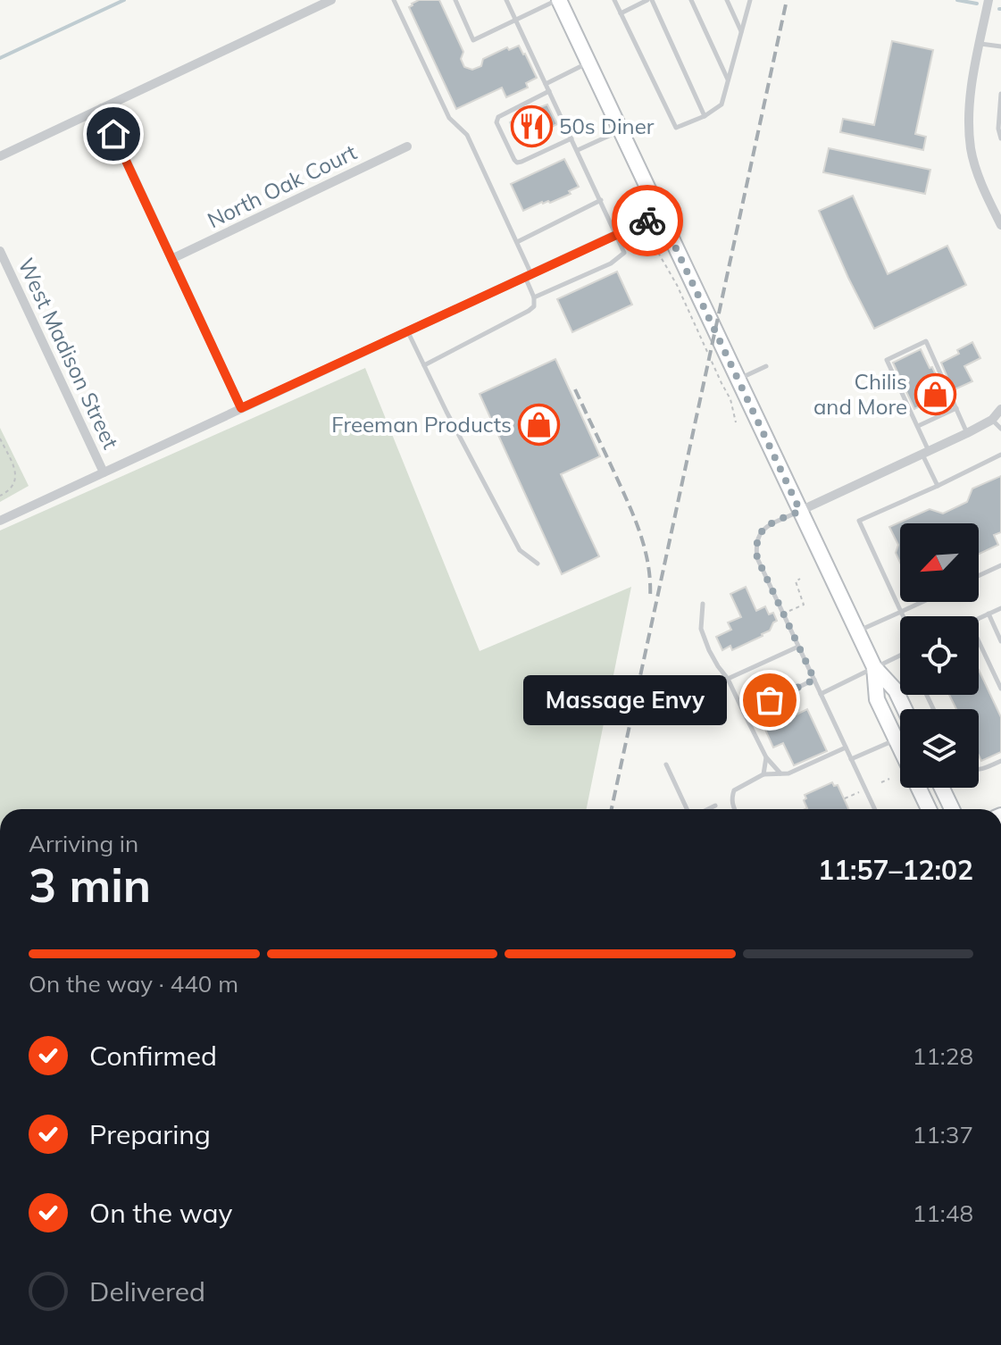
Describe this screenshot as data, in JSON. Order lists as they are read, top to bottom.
{
  "streets": {
    "street": ["North Oak Court", "West Madison Street"]
  },
  "places": {
    "restaurant": ["50s Diner"],
    "shop": ["Chilis and More", "Freeman Products"],
    "other": ["Massage Envy"]
  },
  "north": "bottom left",
  "page": {
    "bubble": "Massage Envy",
    "heading": ["3 min", "Arriving in", "11:57–12:02"],
    "bar": "On the way · 440 m",
    "list": [
      ["Confirmed", "11:28"],
      ["Preparing", "11:37"],
      ["On the way", "11:48"],
      "Delivered"
    ]
  }
}
